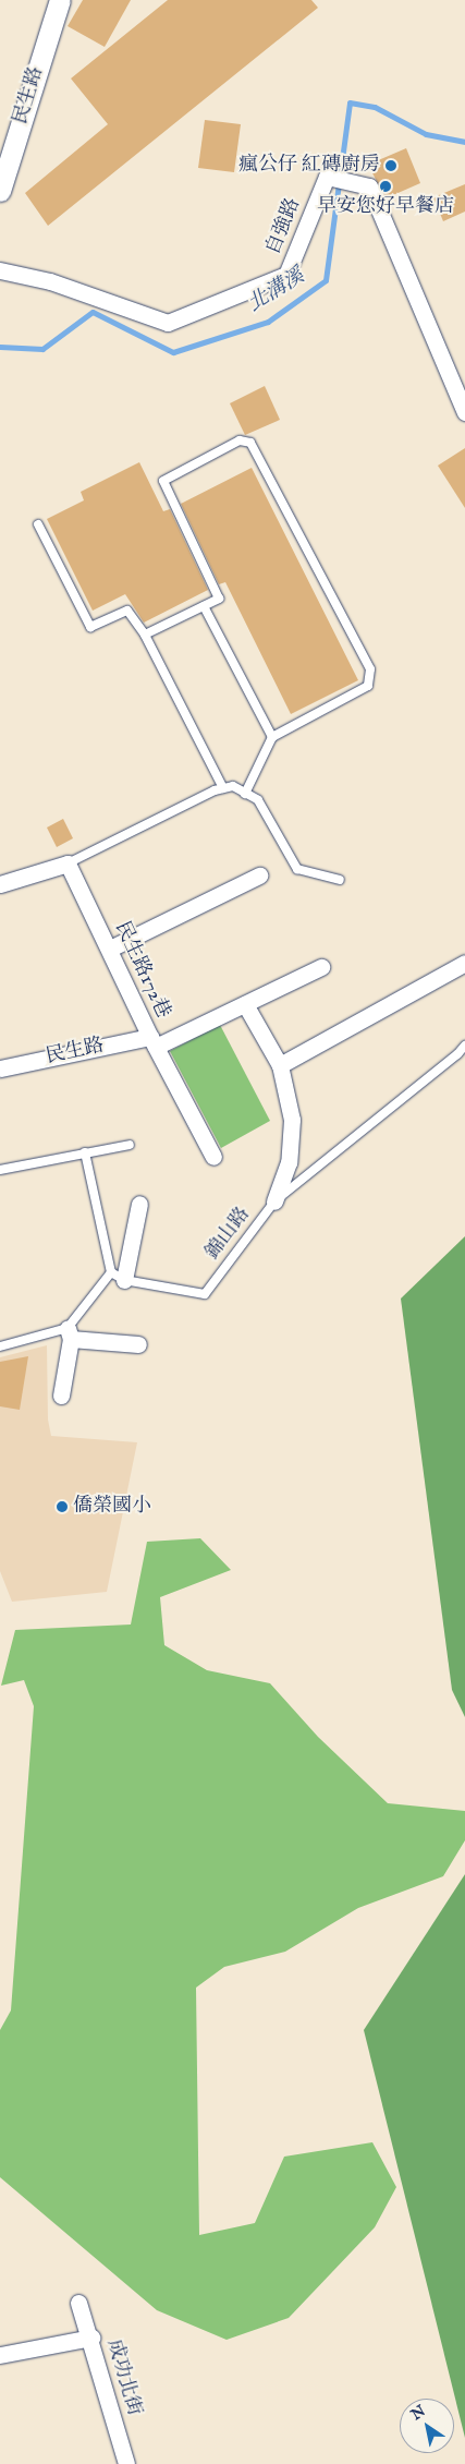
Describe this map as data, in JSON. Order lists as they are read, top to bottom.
{
  "streets": {
    "street": [
      "民生路",
      "自強路",
      "民生路172巷",
      "成功北街"
    ],
    "lane": ["錦山路"]
  },
  "crossings": [
    ["民生路", "民生路172巷"]
  ],
  "water": ["北溝溪"],
  "places": ["瘋公仔 紅磚廚房", "早安您好早餐店", "僑榮國小"],
  "north": "top left"
}
